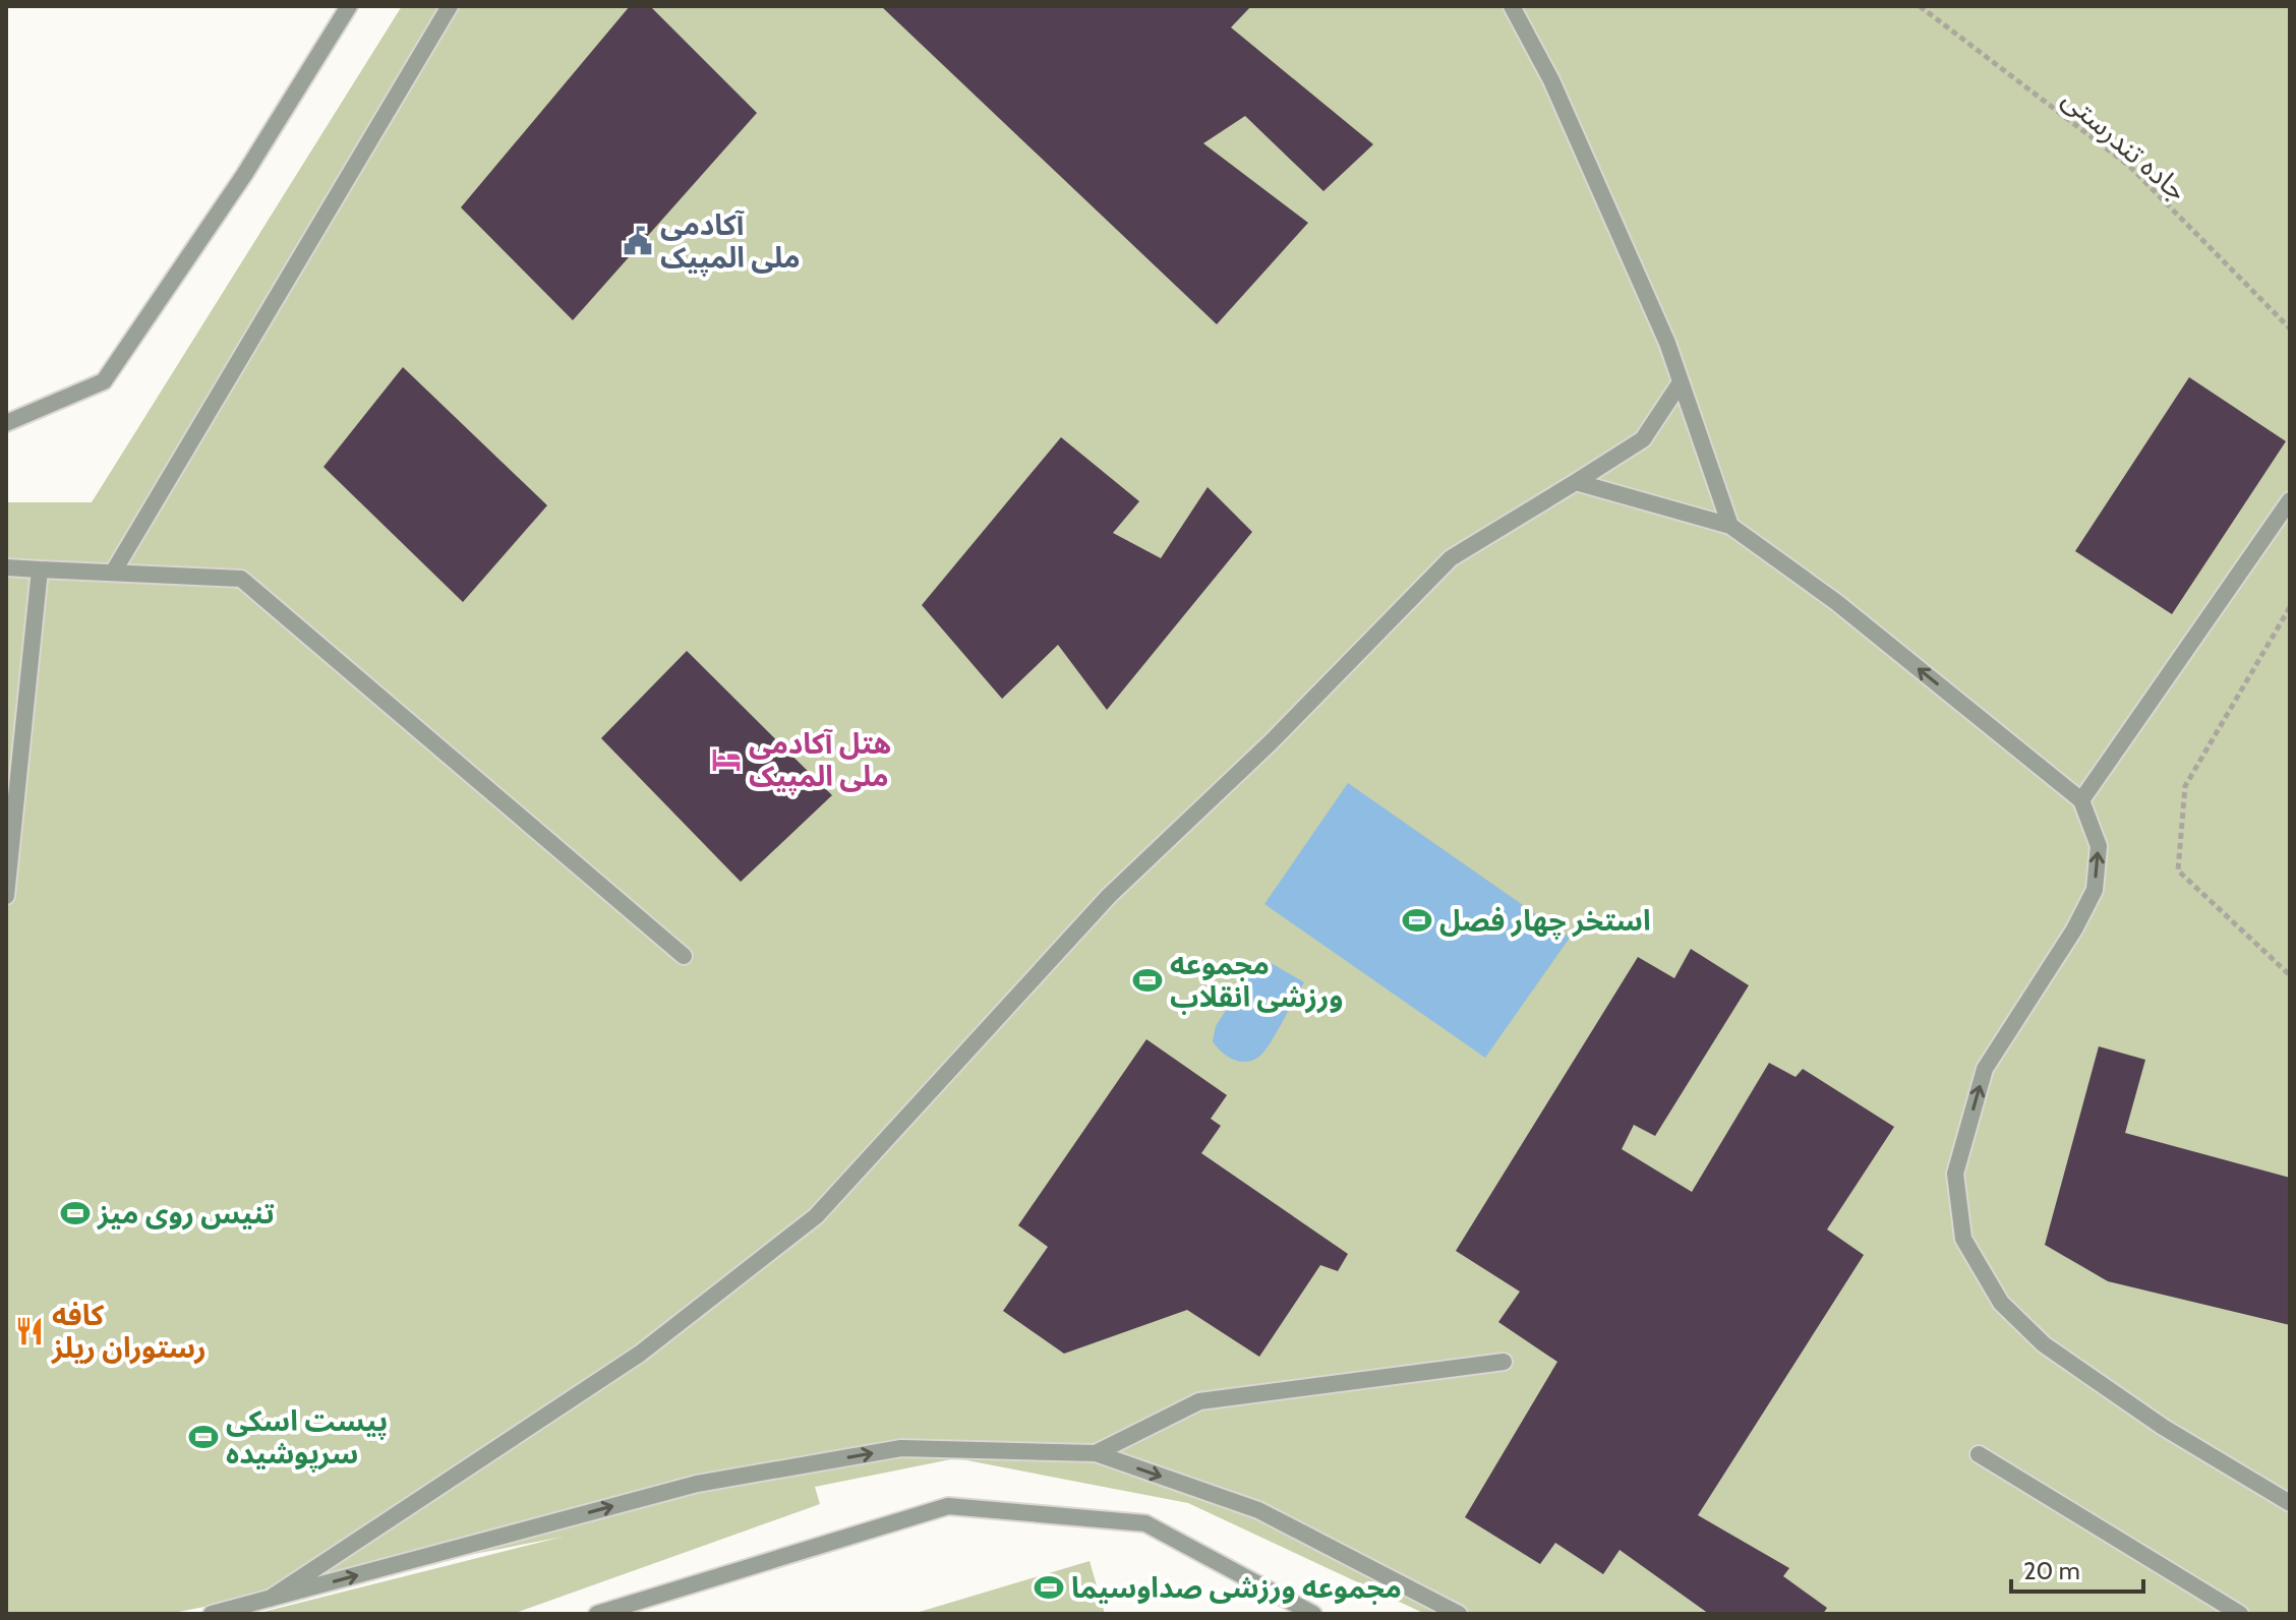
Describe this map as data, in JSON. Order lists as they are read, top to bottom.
{
  "streets": {
    "path": ["جاده تندرستی"]
  },
  "places": {
    "public building": ["آکادمی ملی المپیک"],
    "hotel": ["هتل آکادمی ملی المپیک"],
    "sports": [
      "استخر چهار فصل",
      "مجموعه ورزشی انقلاب",
      "تنیس روی میز",
      "پیست اسکی سرپوشیده",
      "مجموعه ورزشی صداوسیما"
    ],
    "restaurant": ["کافه رستوران ریلز"]
  },
  "scale_bar": "20 m"
}
